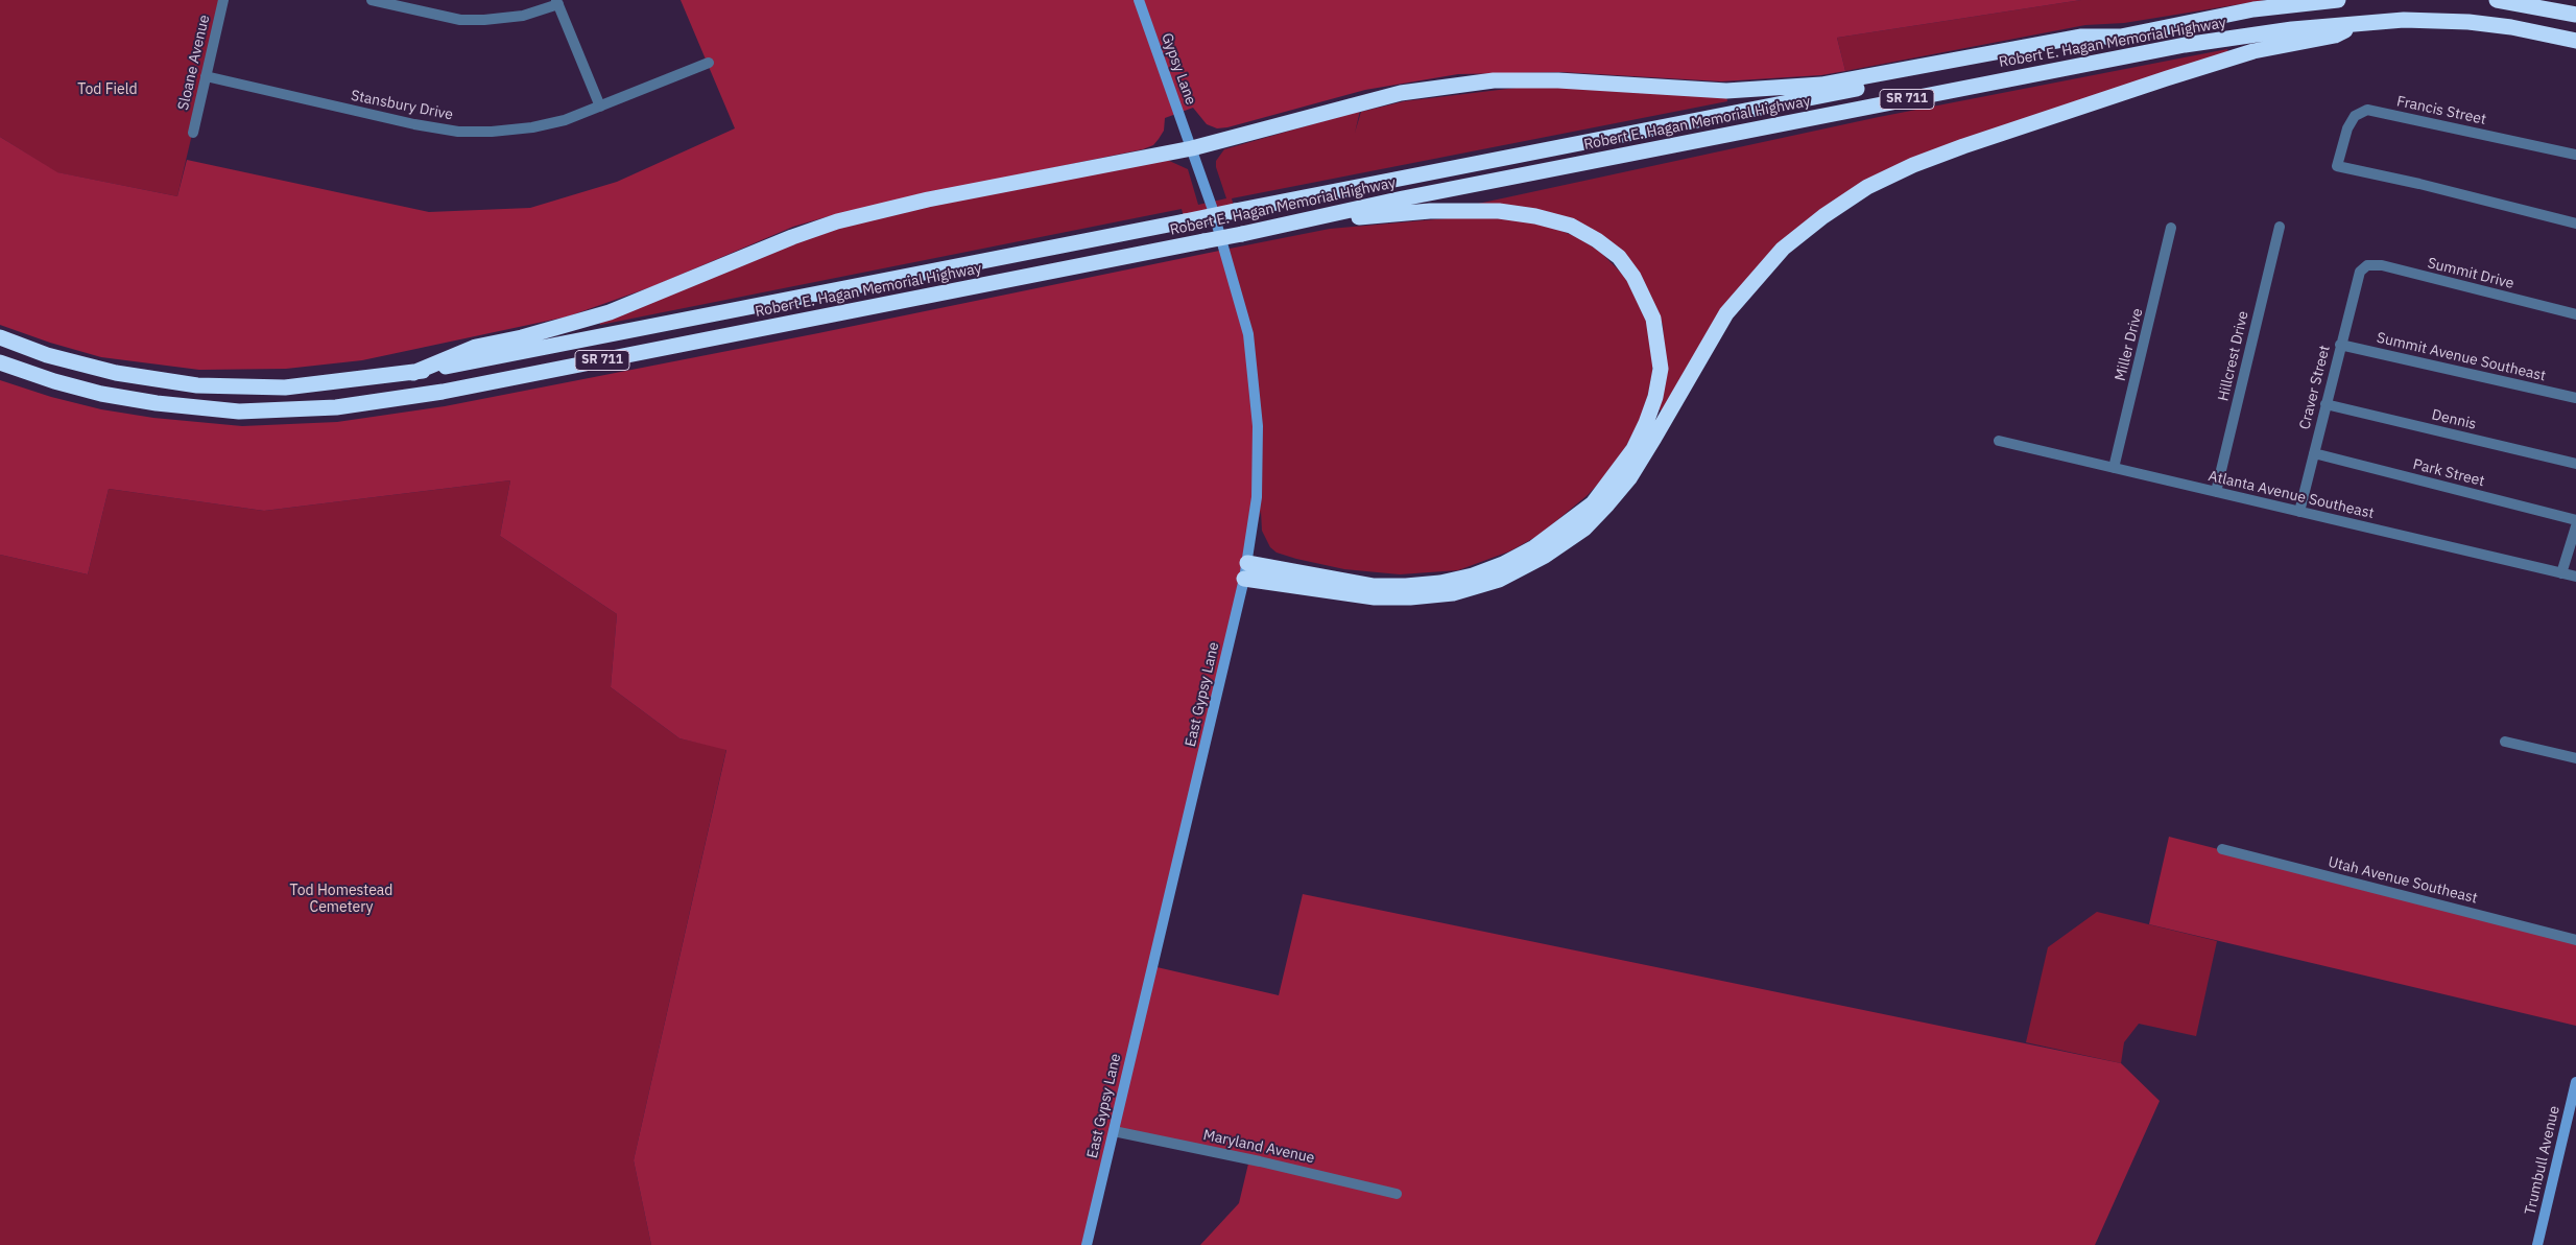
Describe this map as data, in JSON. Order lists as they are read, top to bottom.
{
  "streets": {
    "highway": ["Robert E. Hagan Memorial Highway", "SR 711"],
    "main road": ["Gypsy Lane", "East Gypsy Lane", "Trumbull Avenue"],
    "street": [
      "Sloane Avenue",
      "Stansbury Drive",
      "Francis Street",
      "Summit Drive",
      "Miller Drive",
      "Hillcrest Drive",
      "Summit Avenue Southeast",
      "Craver Street",
      "Dennis",
      "Park Street",
      "Atlanta Avenue Southeast",
      "Utah Avenue Southeast",
      "Maryland Avenue"
    ]
  },
  "crossings": [
    ["Sloane Avenue", "Stansbury Drive"],
    ["Gypsy Lane", "East Gypsy Lane"],
    ["Summit Drive", "Craver Street"],
    ["Miller Drive", "Atlanta Avenue Southeast"],
    ["Hillcrest Drive", "Atlanta Avenue Southeast"],
    ["Summit Avenue Southeast", "Craver Street"],
    ["Craver Street", "Dennis"],
    ["Craver Street", "Park Street"],
    ["Craver Street", "Atlanta Avenue Southeast"],
    ["East Gypsy Lane", "Maryland Avenue"]
  ],
  "parks": ["Tod Field", "Tod Homestead Cemetery"]
}
